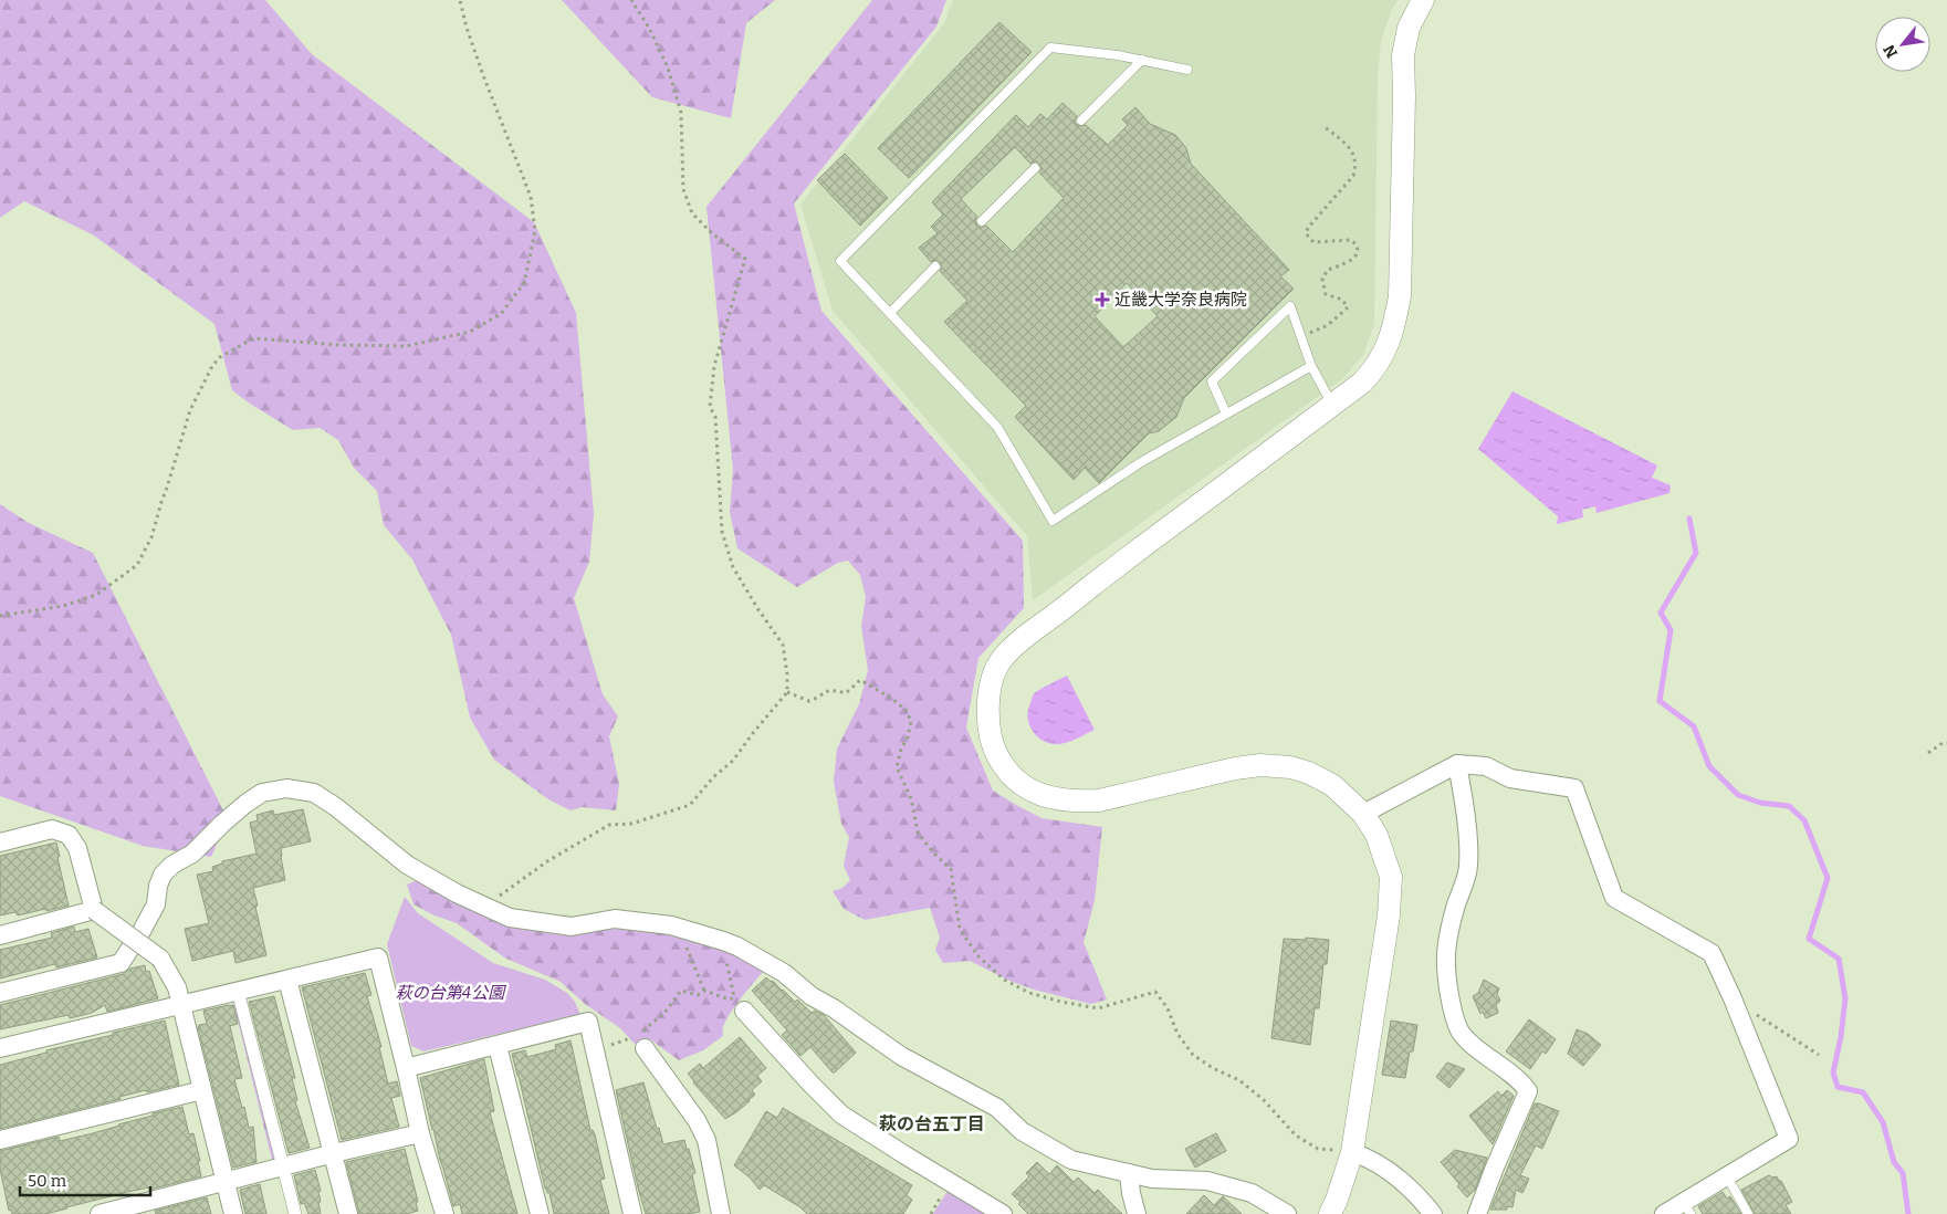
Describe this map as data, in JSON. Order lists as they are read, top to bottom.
{
  "districts": ["萩の台五丁目"],
  "parks": ["萩の台第4公園"],
  "places": {
    "health": ["近畿大学奈良病院"]
  },
  "scale_bar": "50 m",
  "north": "bottom left"
}
